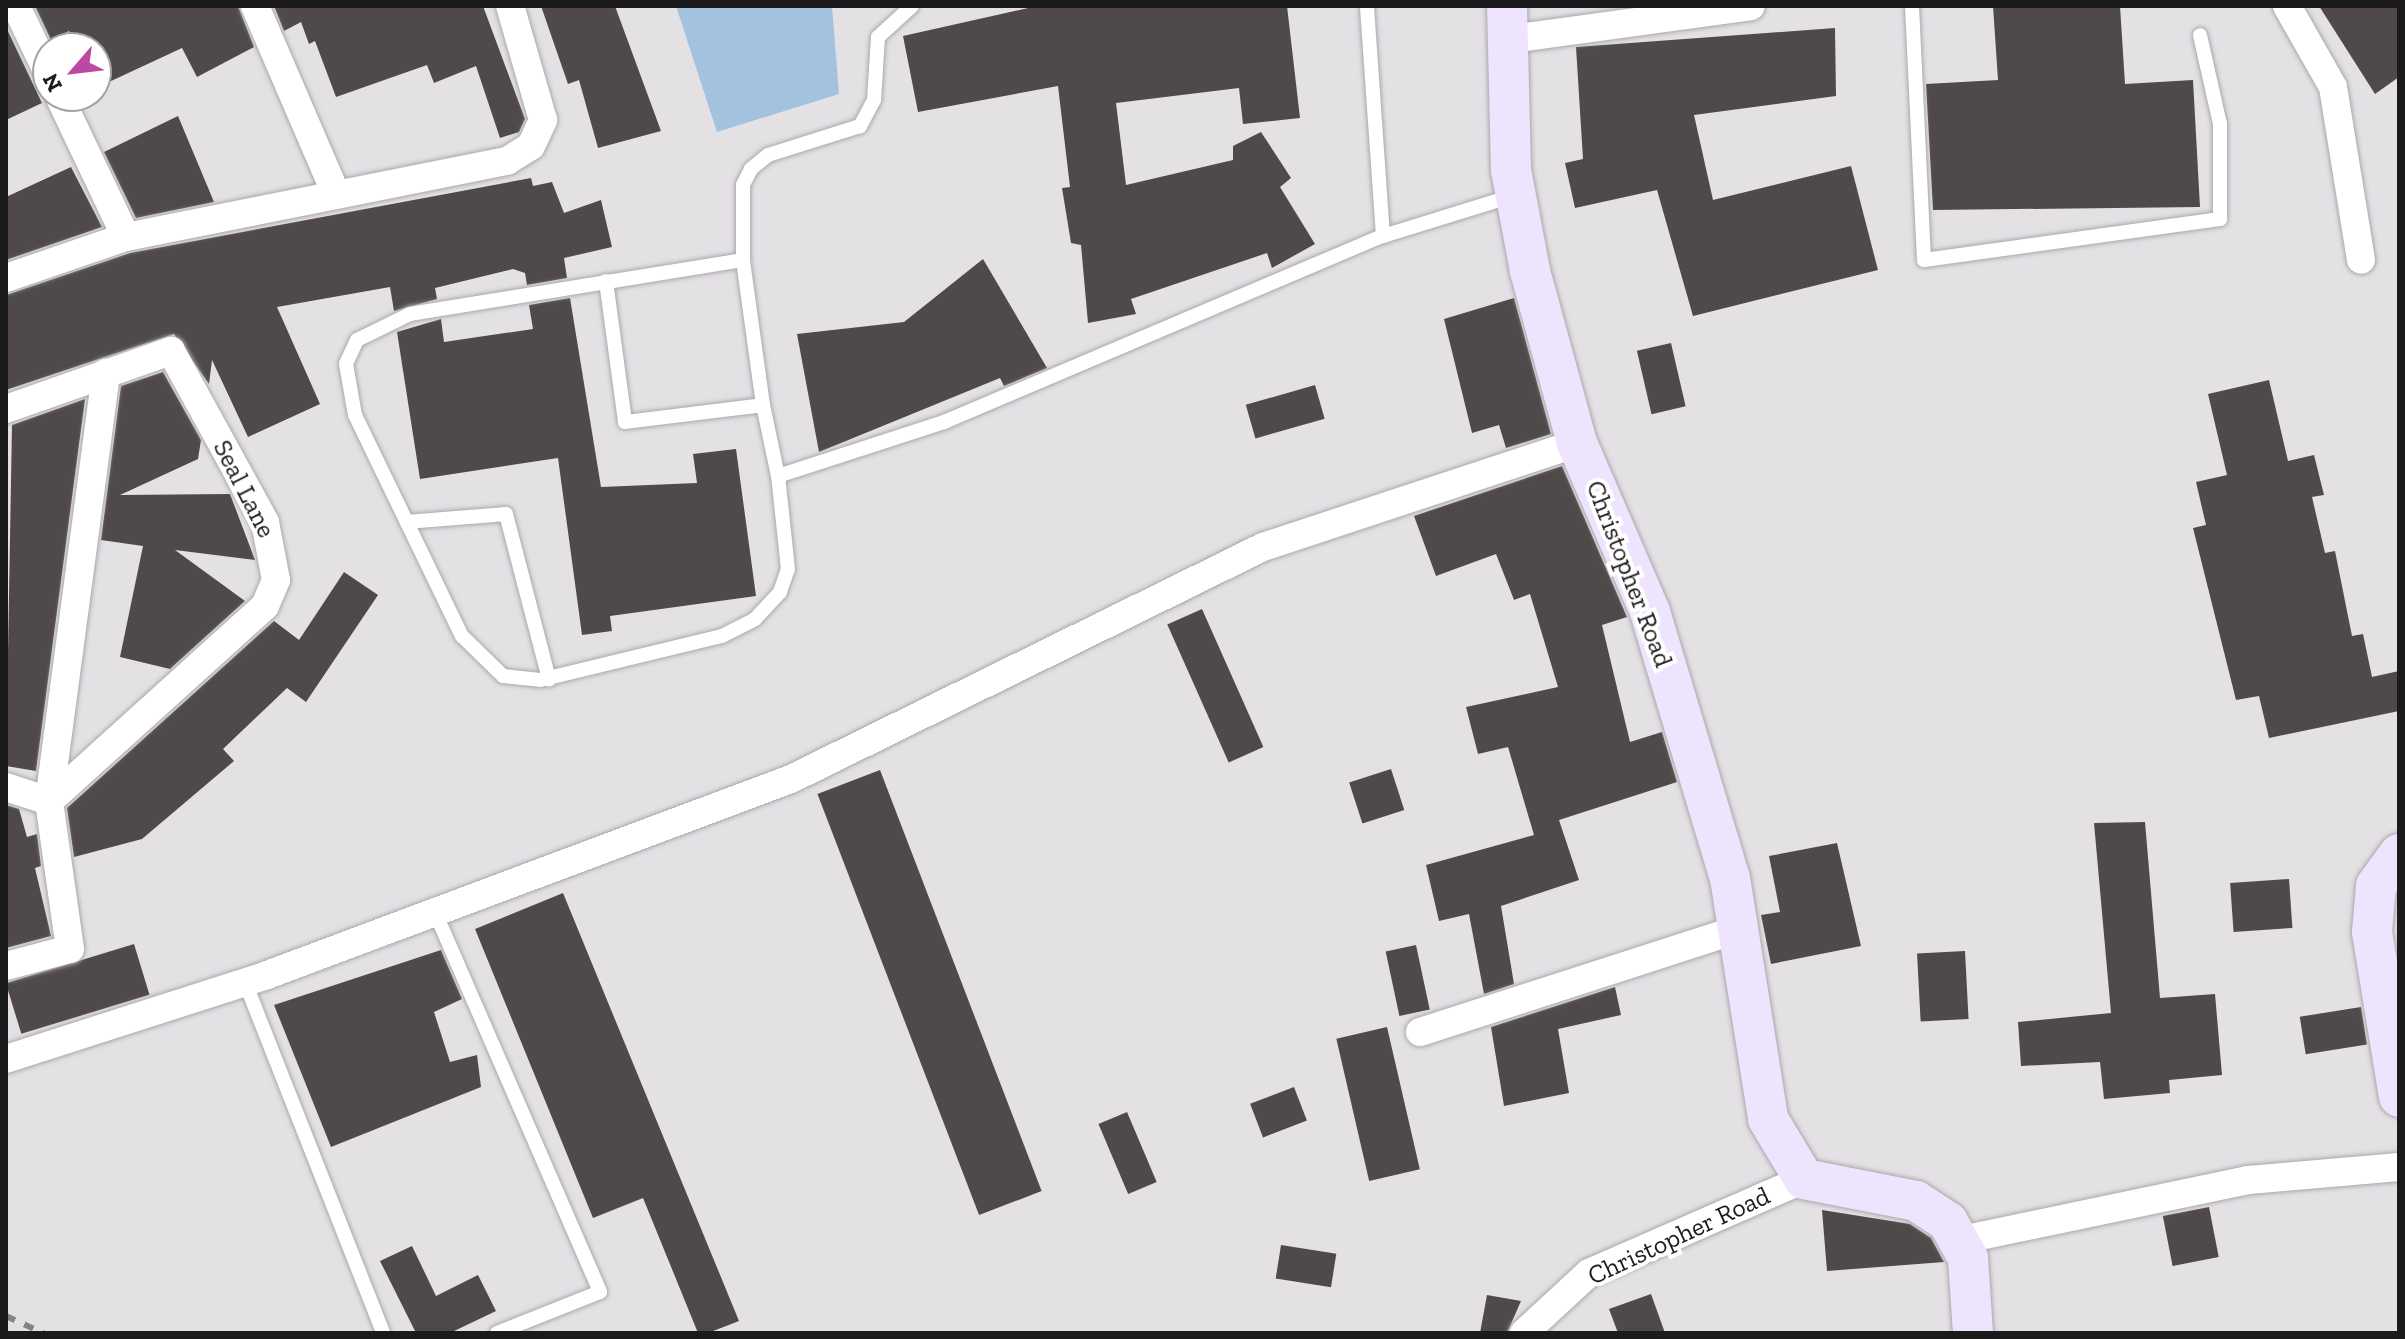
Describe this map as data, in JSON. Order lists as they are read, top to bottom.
{
  "streets": {
    "street": ["Seal Lane", "Christopher Road"]
  },
  "north": "bottom left"
}
